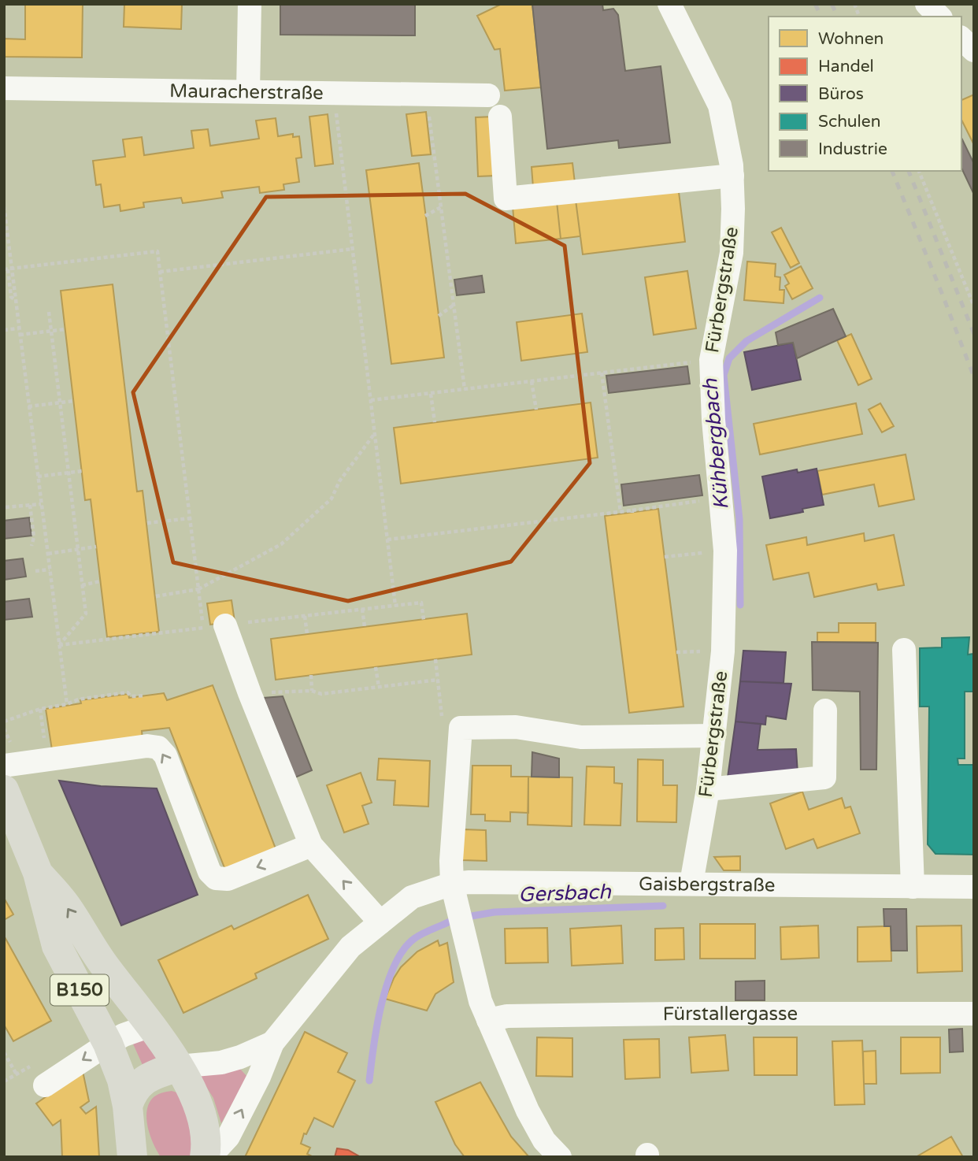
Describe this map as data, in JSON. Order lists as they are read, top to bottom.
{
  "streets": {
    "main road": ["B150"],
    "street": [
      "Mauracherstraße",
      "Fürbergstraße",
      "Gaisbergstraße",
      "Fürstallergasse"
    ]
  },
  "crossings": [
    ["Fürbergstraße", "Gaisbergstraße"],
    ["Gaisbergstraße", "B150"]
  ],
  "water": ["Kühbergbach", "Gersbach"],
  "legend": [
    "Wohnen",
    "Handel",
    "Büros",
    "Schulen",
    "Industrie"
  ]
}
